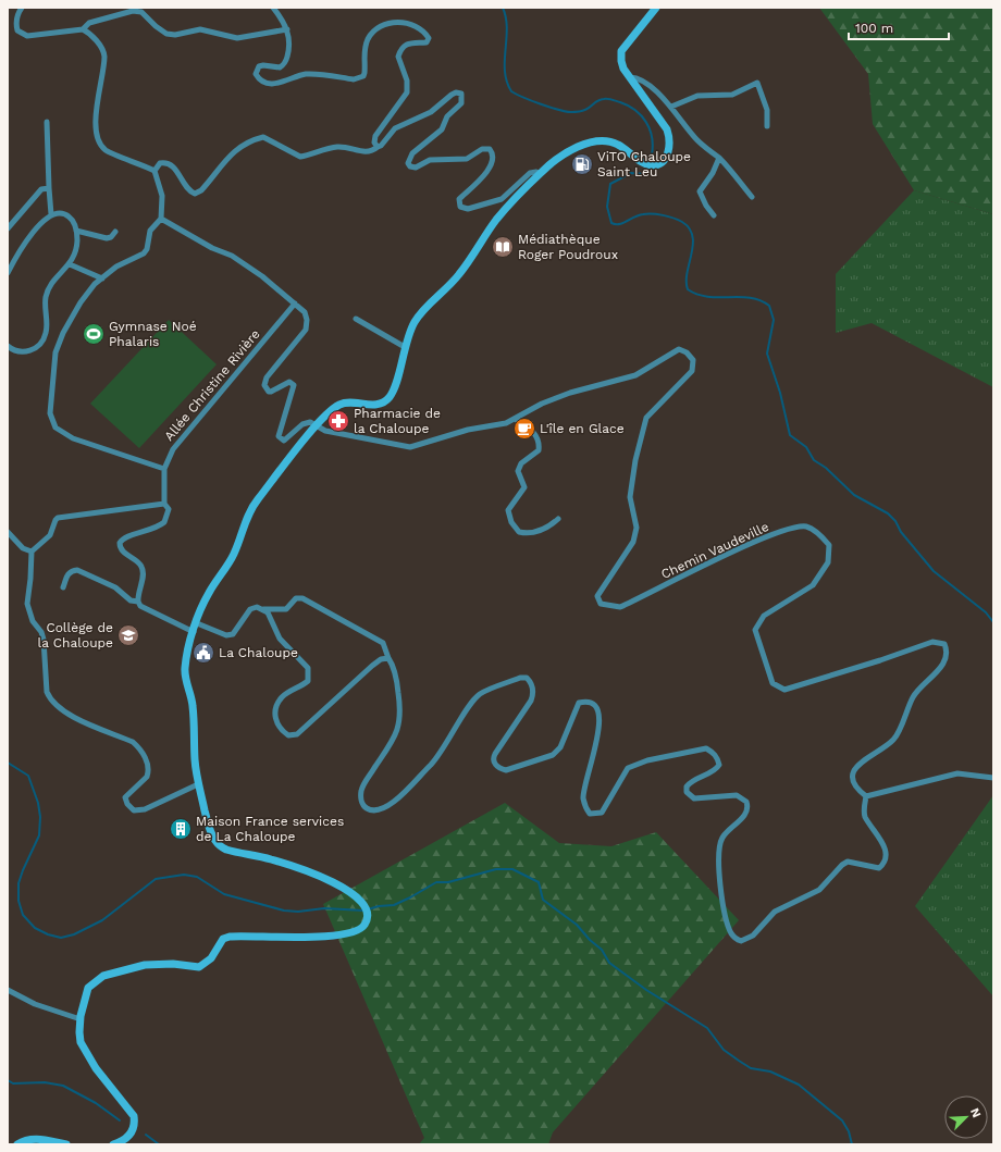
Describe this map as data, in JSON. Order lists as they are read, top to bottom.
{
  "streets": {
    "street": ["Allée Christine Rivière", "Chemin Vaudeville"]
  },
  "places": {
    "fuel station": ["ViTO Chaloupe Saint Leu"],
    "library": ["Médiathèque Roger Poudroux"],
    "sports": ["Gymnase Noé Phalaris"],
    "pharmacy": ["Pharmacie de la Chaloupe"],
    "cafe": ["L'île en Glace"],
    "school or university": ["Collège de la Chaloupe"],
    "public building": ["La Chaloupe"],
    "building": ["Maison France services de La Chaloupe"]
  },
  "scale_bar": "100 m",
  "north": "top right"
}
